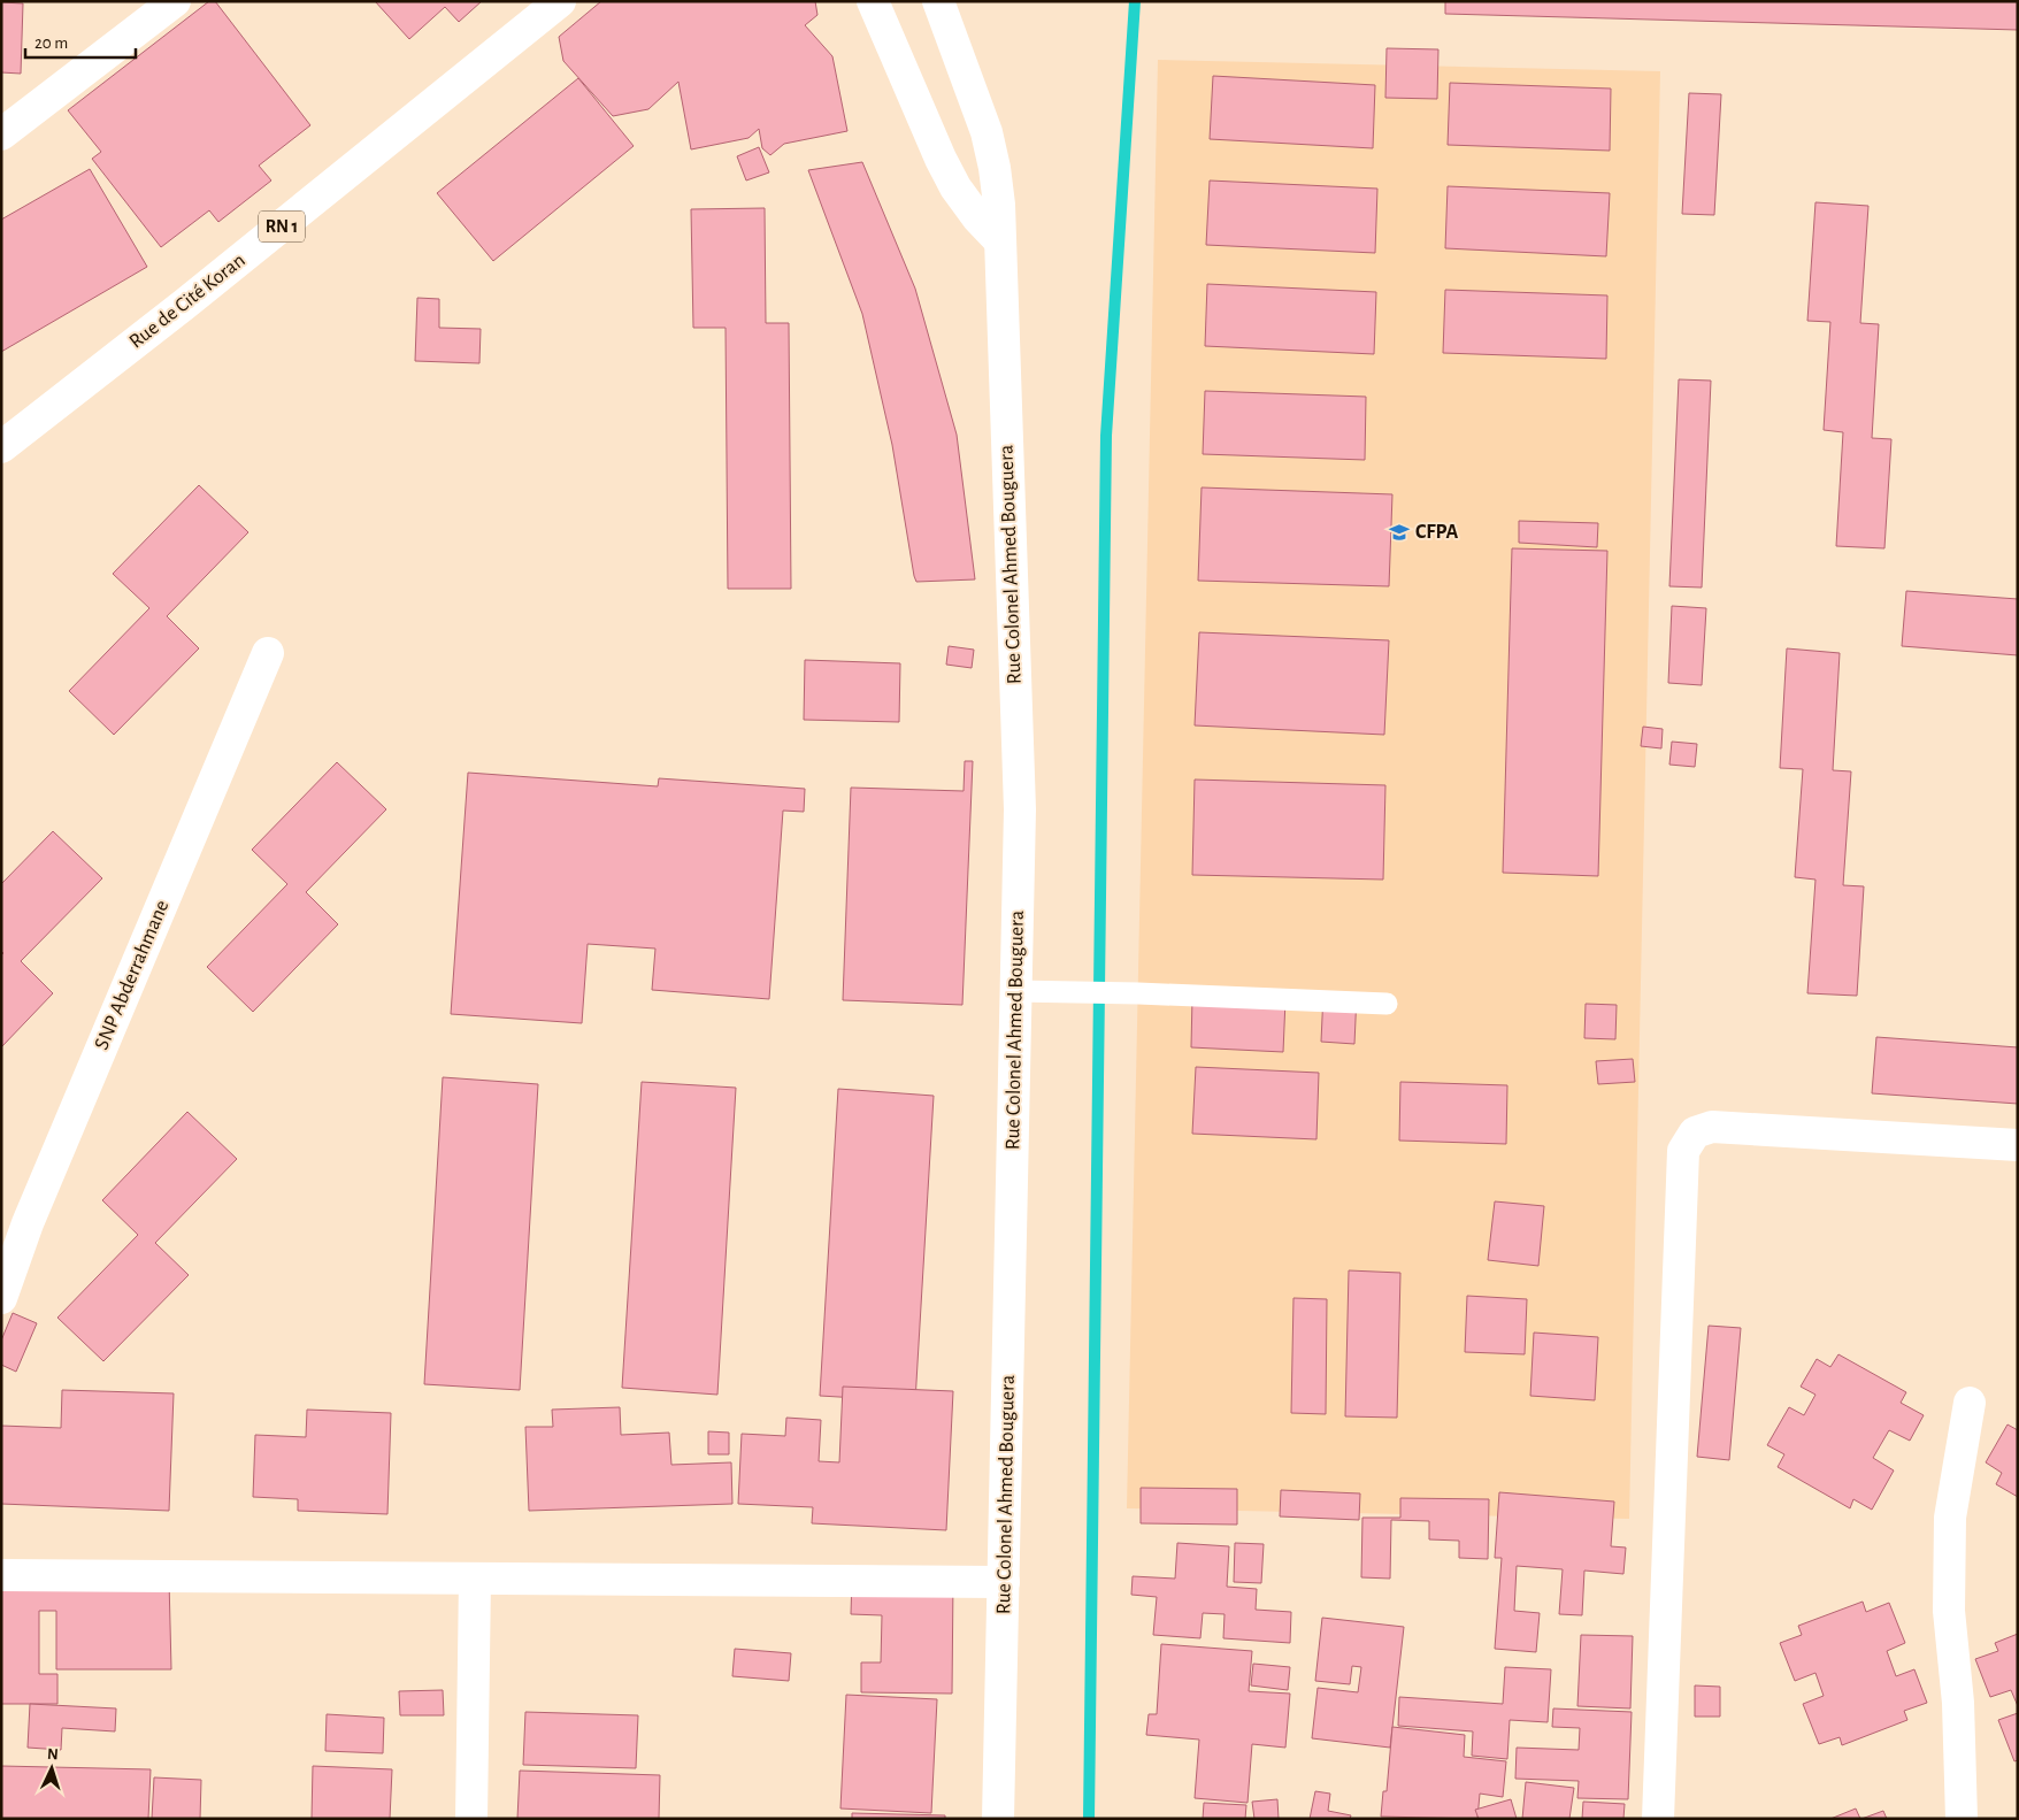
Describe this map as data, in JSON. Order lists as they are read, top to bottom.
{
  "streets": {
    "street": [
      "RN 1",
      "Rue de Cité Koran",
      "Rue Colonel Ahmed Bouguera",
      "SNP Abderrahmane"
    ]
  },
  "places": {
    "school or university": ["CFPA"]
  },
  "scale_bar": "20 m",
  "north": "top"
}
